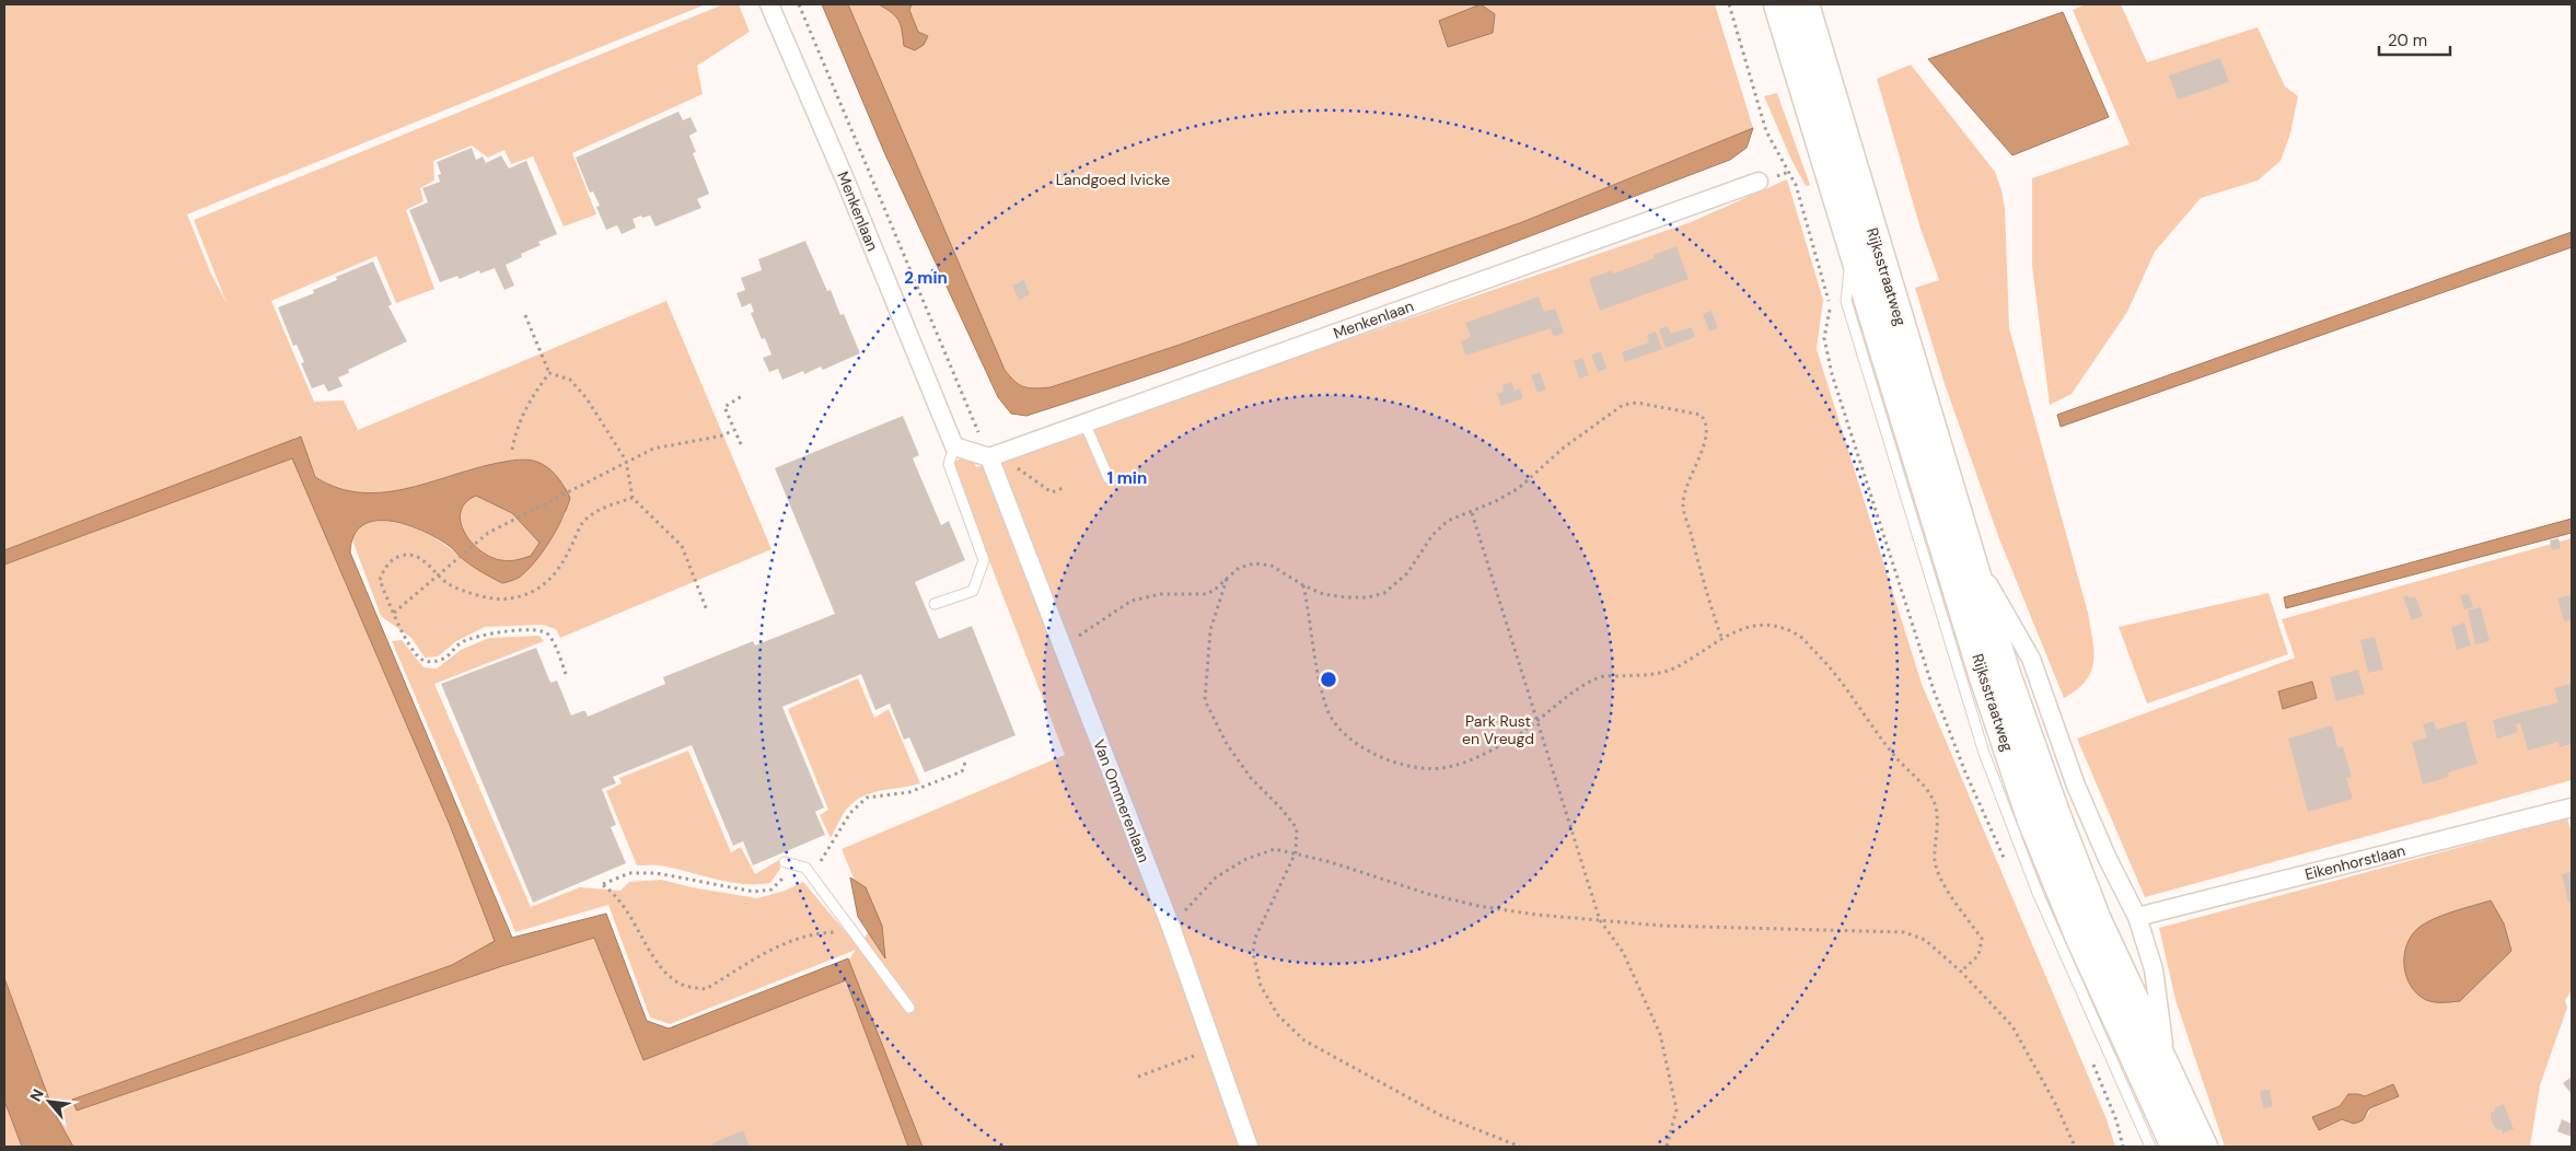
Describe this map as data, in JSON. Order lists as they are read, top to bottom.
{
  "streets": {
    "main road": ["Rijksstraatweg"],
    "street": ["Menkenlaan", "Van Ommerenlaan", "Eikenhorstlaan"]
  },
  "crossings": [
    ["Menkenlaan", "Van Ommerenlaan"],
    ["Rijksstraatweg", "Eikenhorstlaan"]
  ],
  "parks": ["Landgoed Ivicke", "Park Rust en Vreugd"],
  "scale_bar": "20 m",
  "north": "top left",
  "rings": ["2 min", "1 min"]
}
